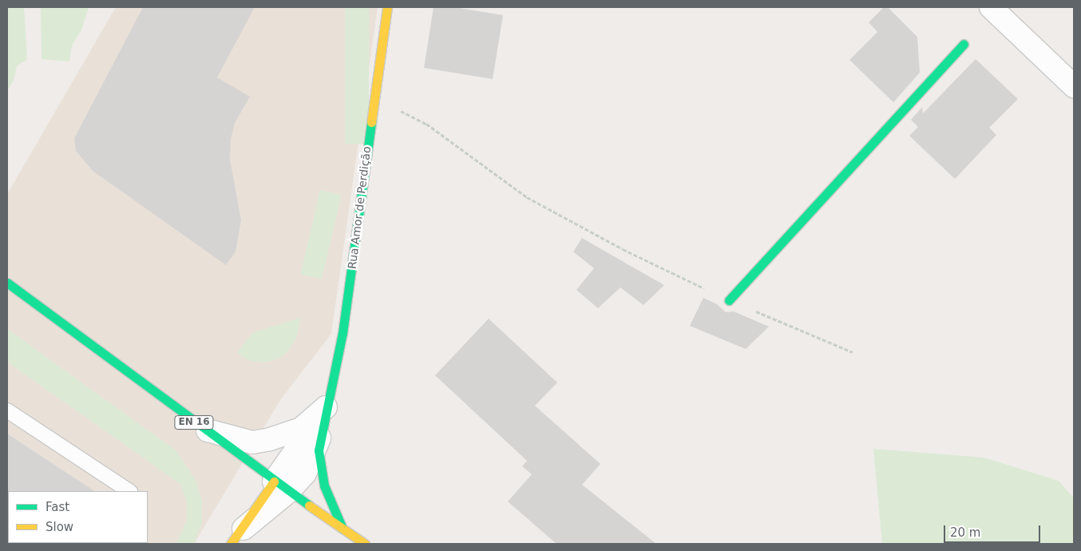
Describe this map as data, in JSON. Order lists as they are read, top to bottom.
{
  "streets": {
    "street": ["Rua Amor de Perdição", "EN 16"]
  },
  "crossings": [
    ["Rua Amor de Perdição", "EN 16"]
  ],
  "legend": ["Fast", "Slow"],
  "scale_bar": "20 m"
}
